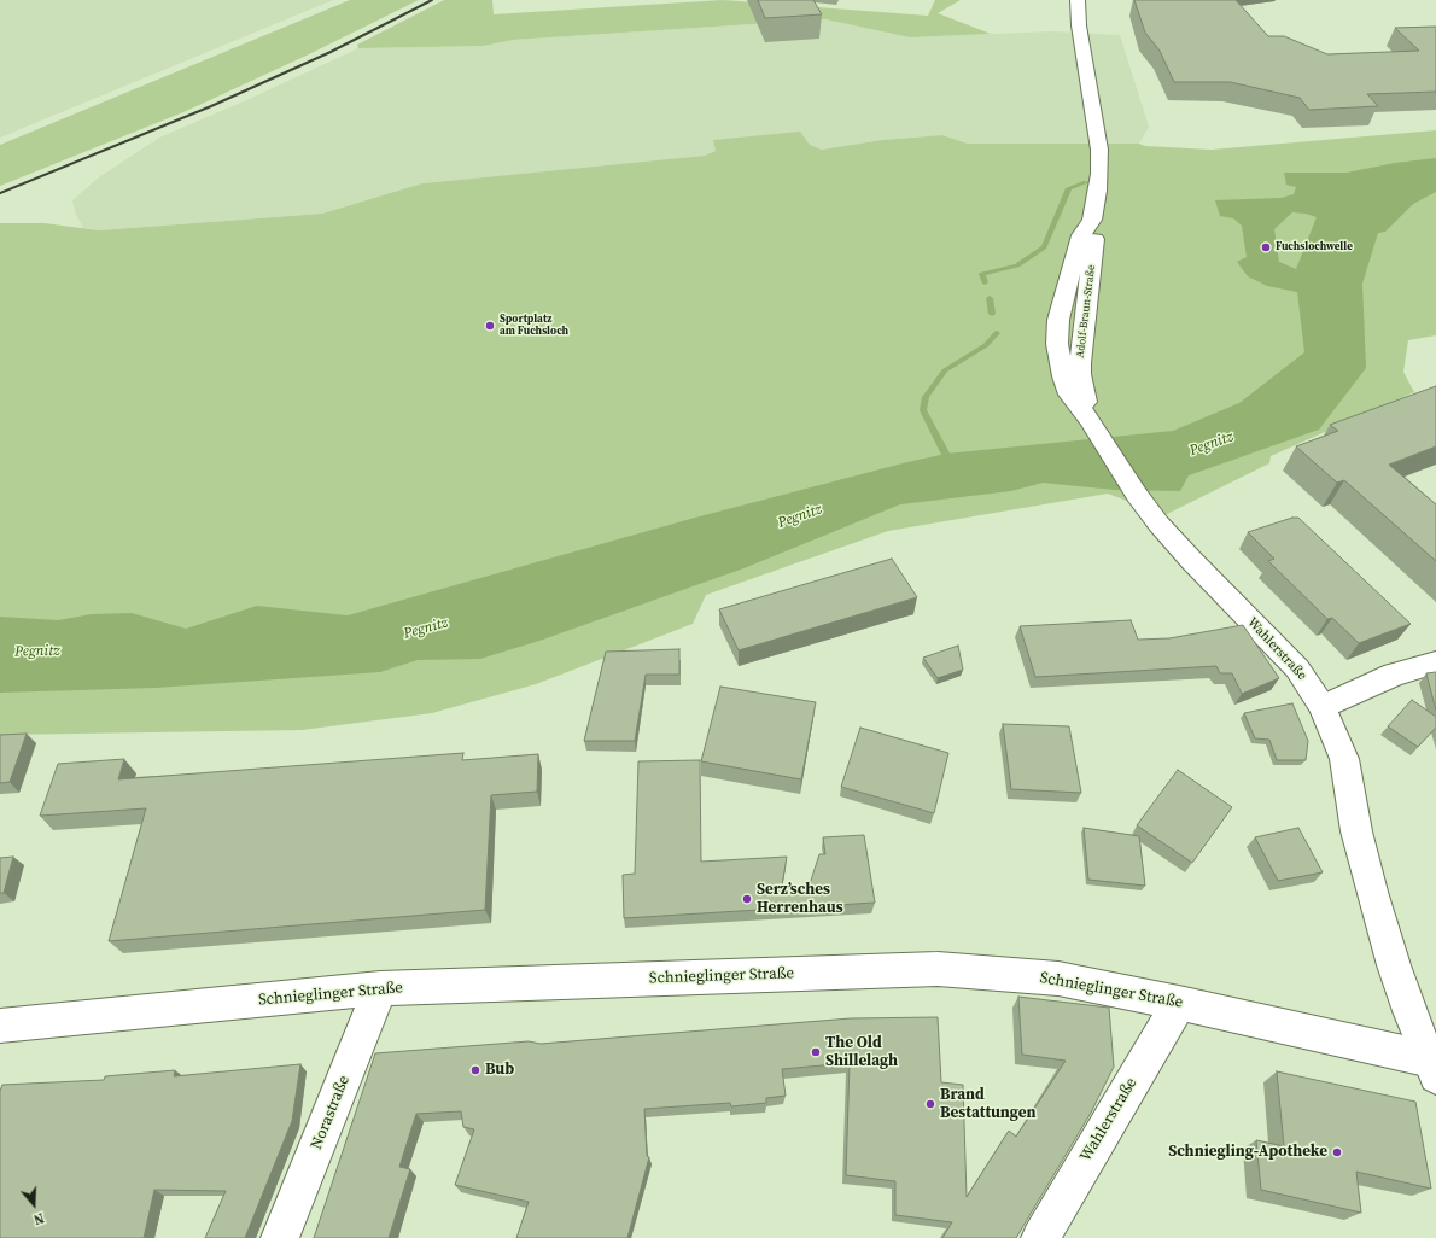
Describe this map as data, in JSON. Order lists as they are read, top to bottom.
{
  "streets": {
    "main road": [
      "Adolf-Braun-Straße",
      "Wahlerstraße",
      "Schnieglinger Straße",
      "Norastraße"
    ]
  },
  "crossings": [
    ["Adolf-Braun-Straße", "Wahlerstraße"],
    ["Wahlerstraße", "Schnieglinger Straße"],
    ["Schnieglinger Straße", "Norastraße"]
  ],
  "water": ["Pegnitz"],
  "places": [
    "Fuchslochwelle",
    "Sportplatz am Fuchsloch",
    "Serz’sches Herrenhaus",
    "The Old Shillelagh",
    "Bub",
    "Brand Bestattungen",
    "Schniegling-Apotheke"
  ],
  "north": "bottom"
}
